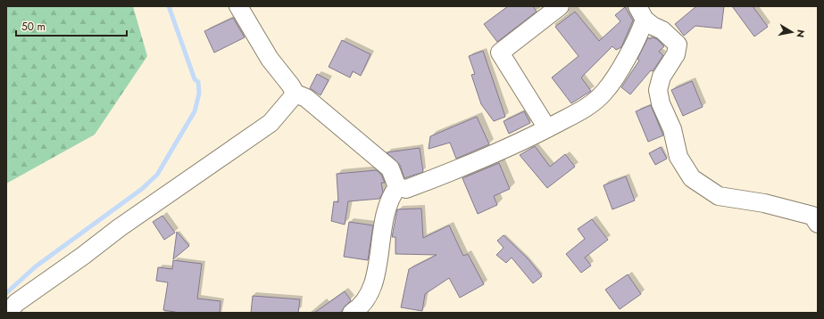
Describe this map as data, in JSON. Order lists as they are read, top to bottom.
{
  "scale_bar": "50 m",
  "north": "right"
}
